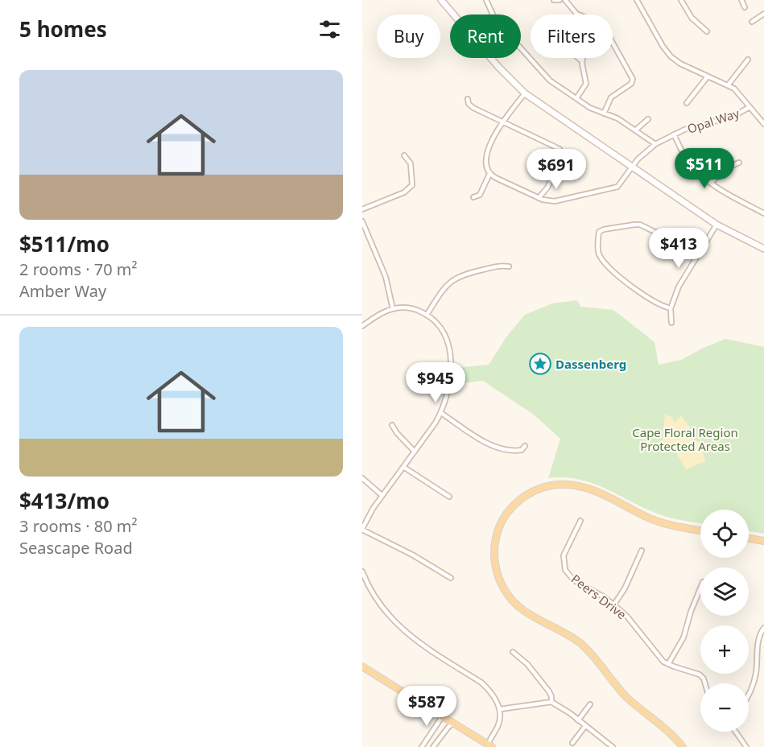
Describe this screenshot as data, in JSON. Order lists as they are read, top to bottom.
{
  "streets": {
    "street": ["Opal Way", "Peers Drive"]
  },
  "parks": ["Cape Floral Region Protected Areas"],
  "places": {
    "place": ["Dassenberg"]
  },
  "page": {
    "heading": "5 homes",
    "chip": ["Buy", "Rent", "Filters"],
    "list": [
      {
        "name": "$511/mo",
        "note": "2 rooms · 70 m² · Amber Way"
      },
      {
        "name": "$413/mo",
        "note": "3 rooms · 80 m² · Seascape Road"
      }
    ],
    "price": [
      "$511",
      "$691",
      "$413",
      "$945",
      "$587"
    ],
    "map_buttons": ["+", "−"]
  }
}
